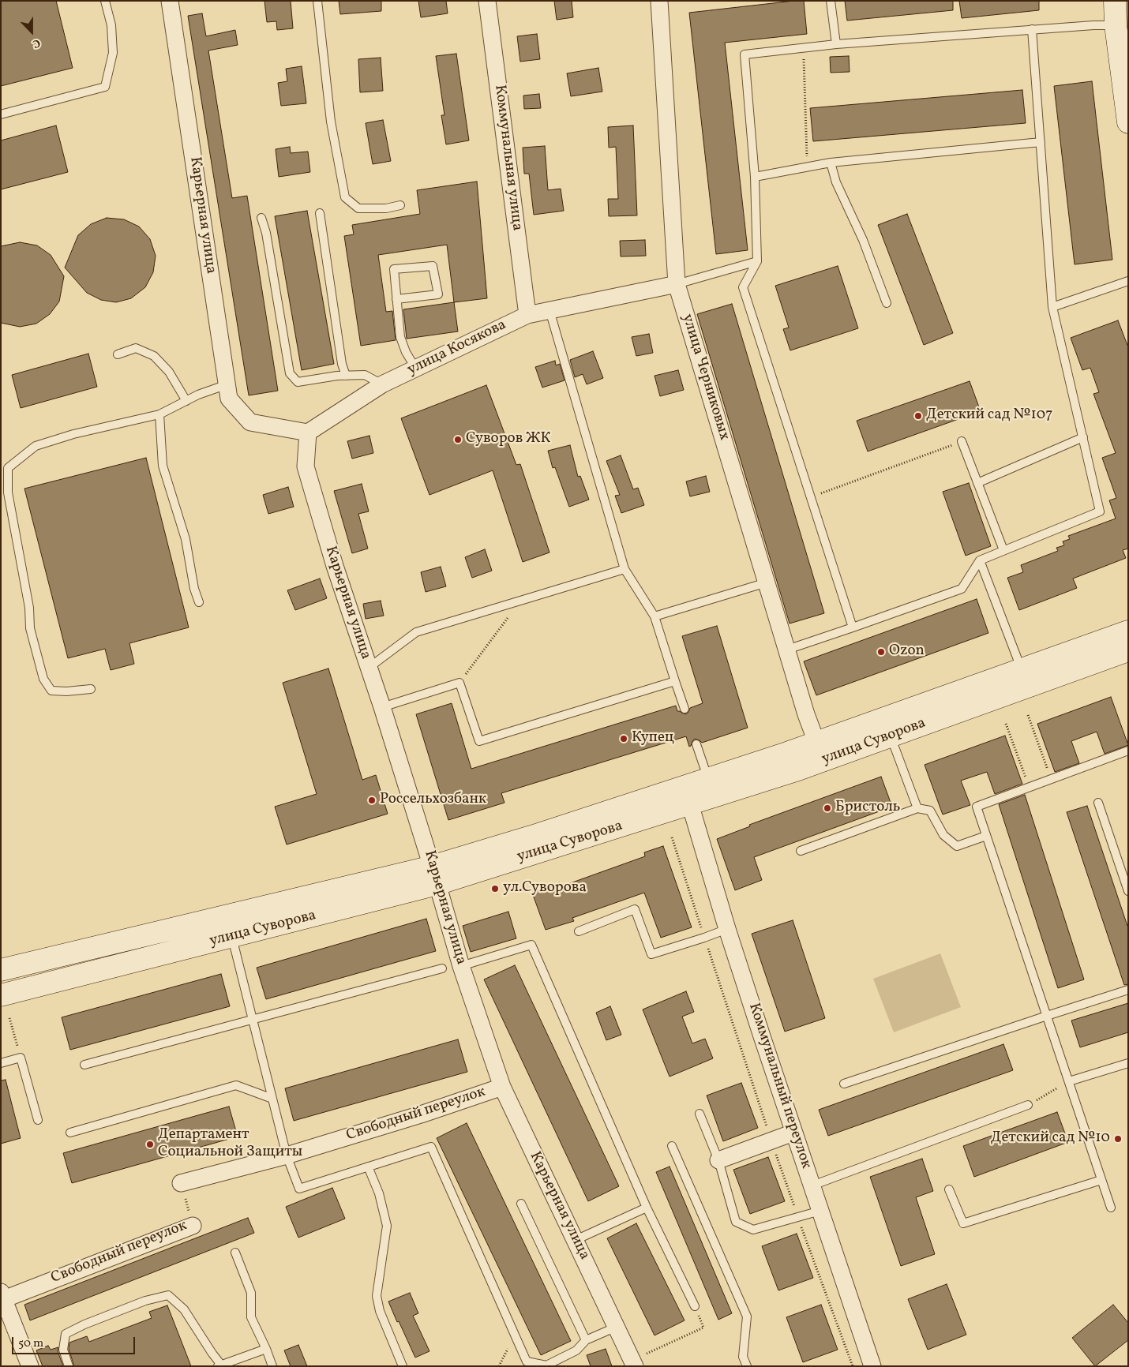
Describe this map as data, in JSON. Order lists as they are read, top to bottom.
{
  "streets": {
    "main road": ["улица Суворова"],
    "street": [
      "Коммунальная улица",
      "Карьерная улица",
      "улица Косякова",
      "улица Черниковых",
      "Коммунальный переулок",
      "Свободный переулок"
    ]
  },
  "crossings": [
    ["Коммунальная улица", "улица Косякова"],
    ["Карьерная улица", "улица Косякова"],
    ["Карьерная улица", "улица Суворова"],
    ["Карьерная улица", "Свободный переулок"],
    ["улица Косякова", "улица Черниковых"],
    ["улица Черниковых", "улица Суворова"],
    ["улица Суворова", "Коммунальный переулок"]
  ],
  "places": [
    "Детский сад №107",
    "Суворов ЖК",
    "Ozon",
    "Купец",
    "Россельхозбанк",
    "Бристоль",
    "ул.Суворова",
    "Детский сад №10",
    "Департамент Социальной Защиты"
  ],
  "scale_bar": "50 m",
  "north": "bottom"
}
